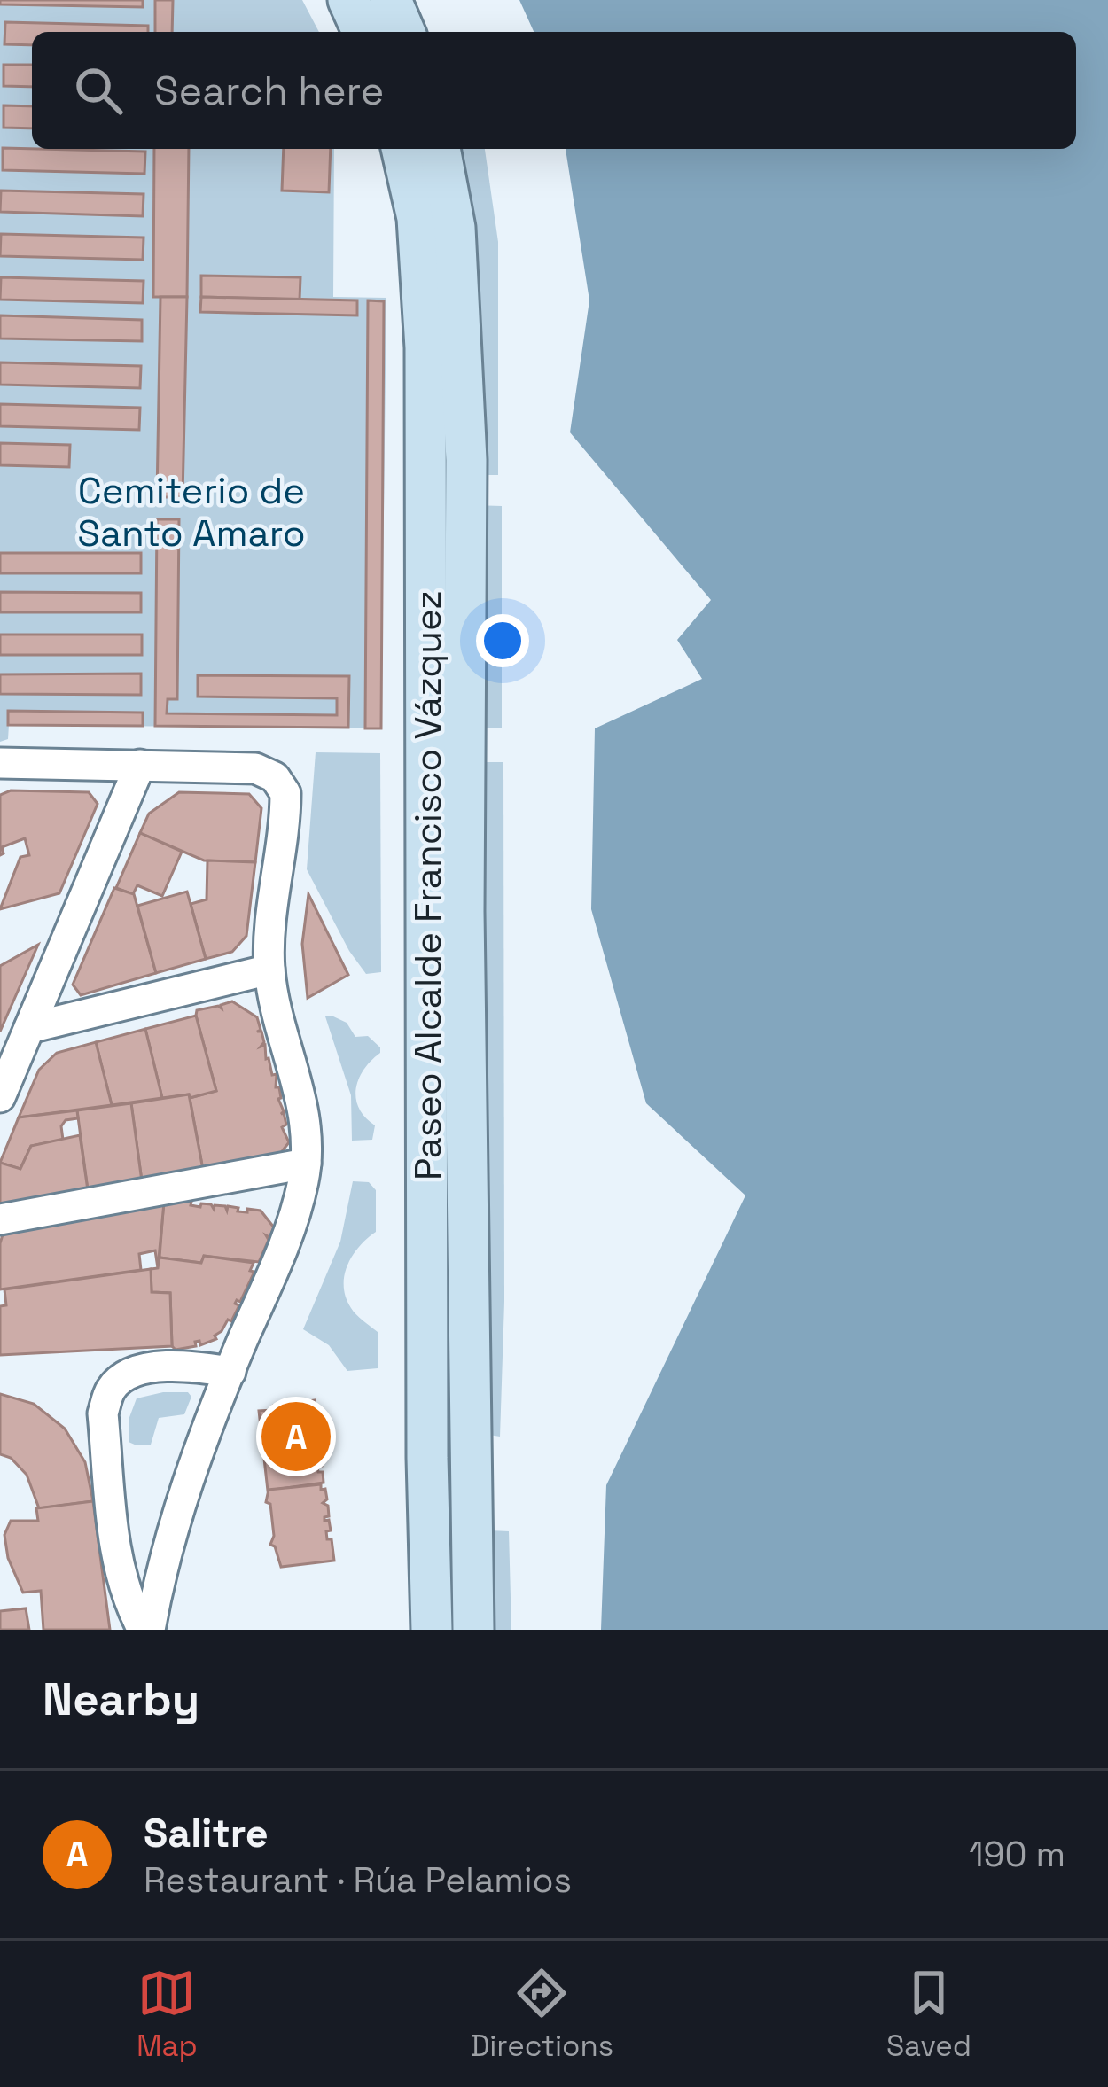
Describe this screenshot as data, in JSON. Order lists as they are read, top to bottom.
{
  "streets": {
    "main road": ["Paseo Alcalde Francisco Vázquez"]
  },
  "parks": ["Cemiterio de Santo Amaro"],
  "page": {
    "search": "Search here",
    "pins": "A",
    "heading": "Nearby",
    "list": [
      {
        "mark": "A",
        "name": "Salitre",
        "note": "Restaurant · Rúa Pelamios",
        "value": "190 m"
      }
    ],
    "nav": ["Map", "Directions", "Saved"]
  }
}
